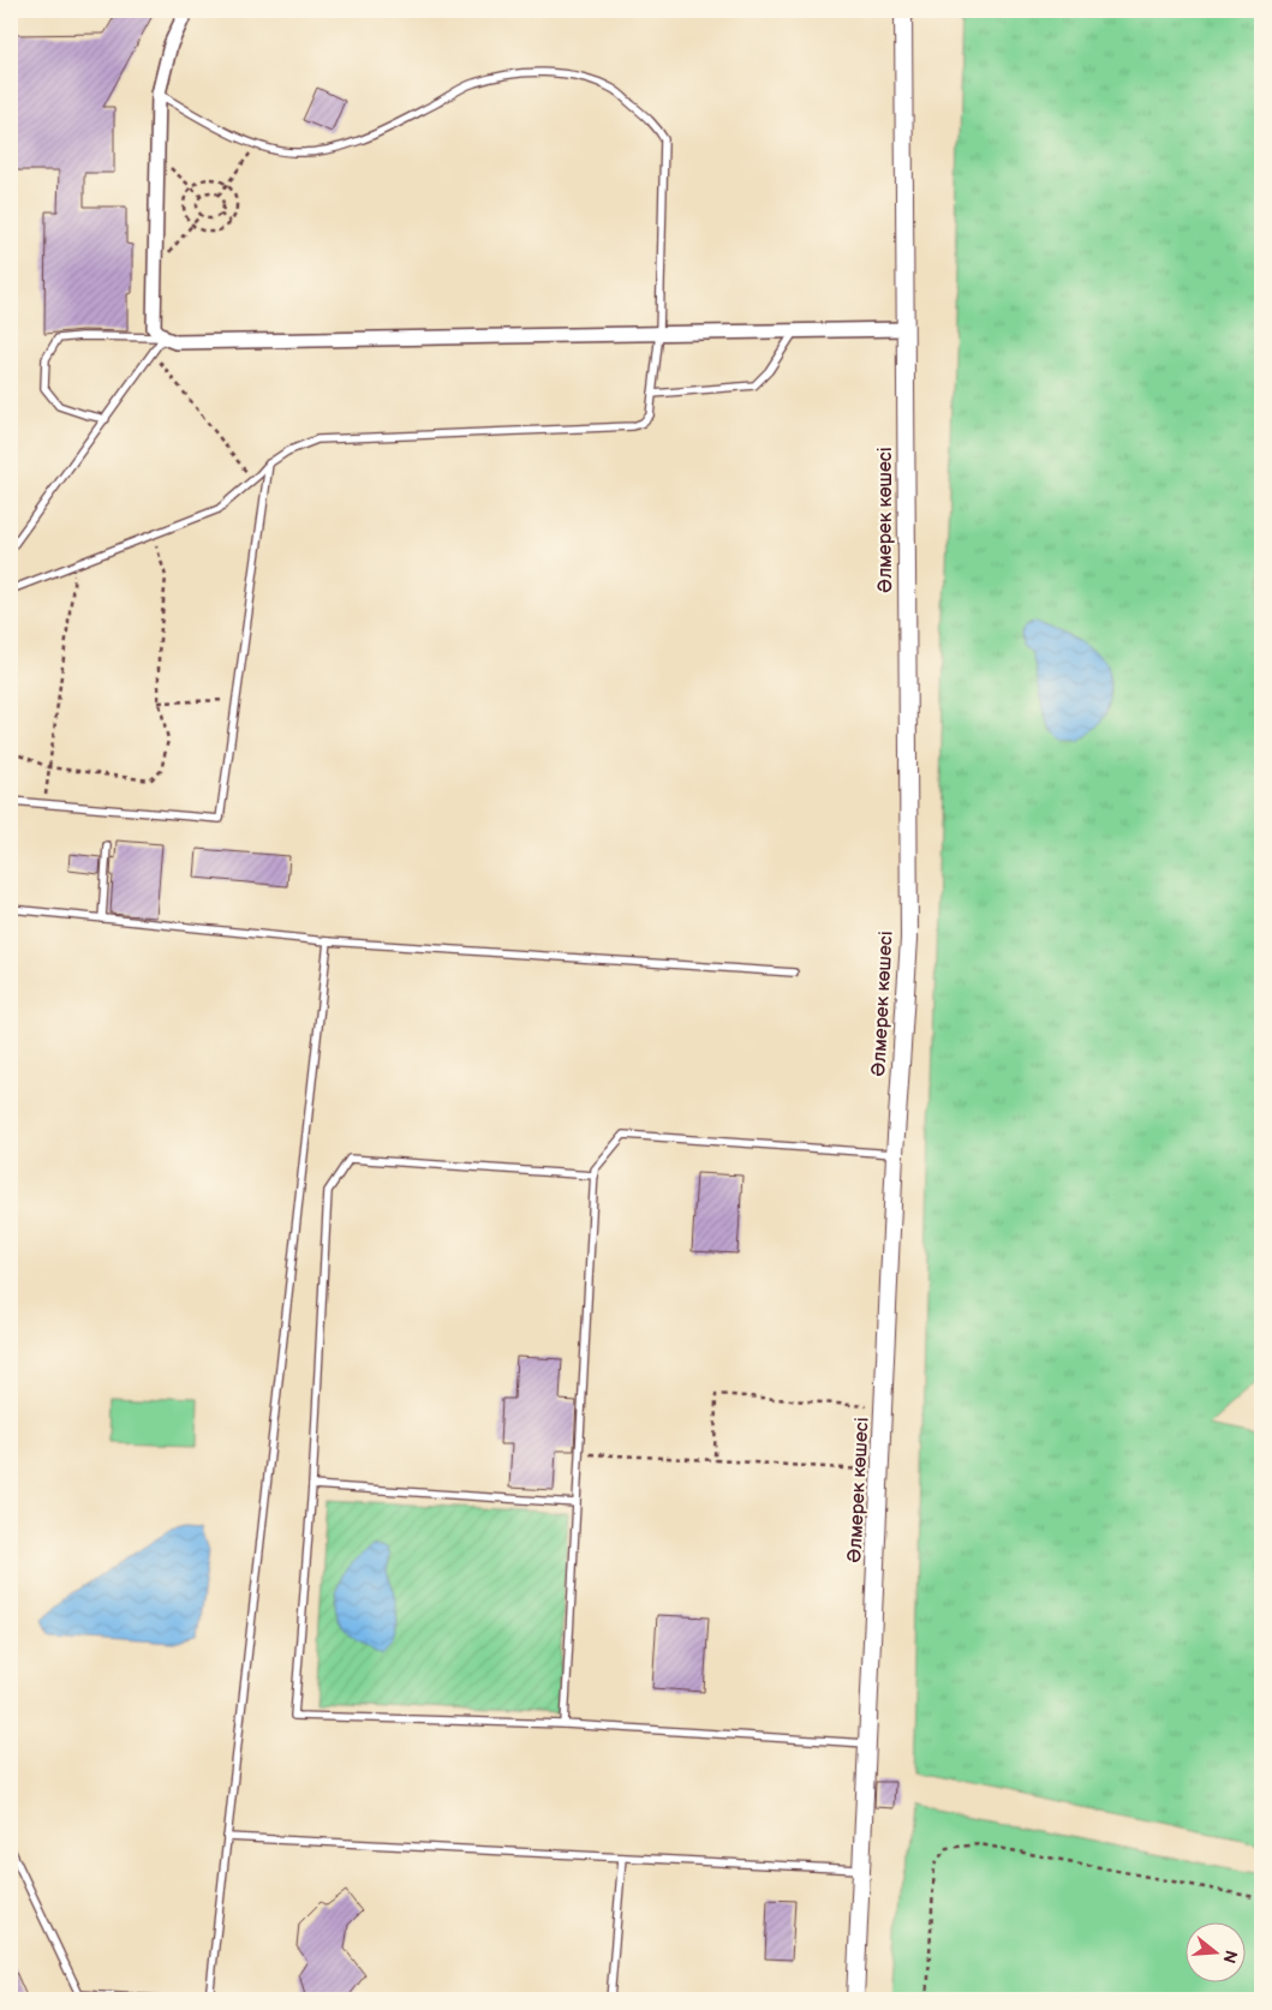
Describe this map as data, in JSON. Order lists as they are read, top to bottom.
{
  "streets": {
    "street": ["Әлмерек көшесі"]
  },
  "north": "right"
}
